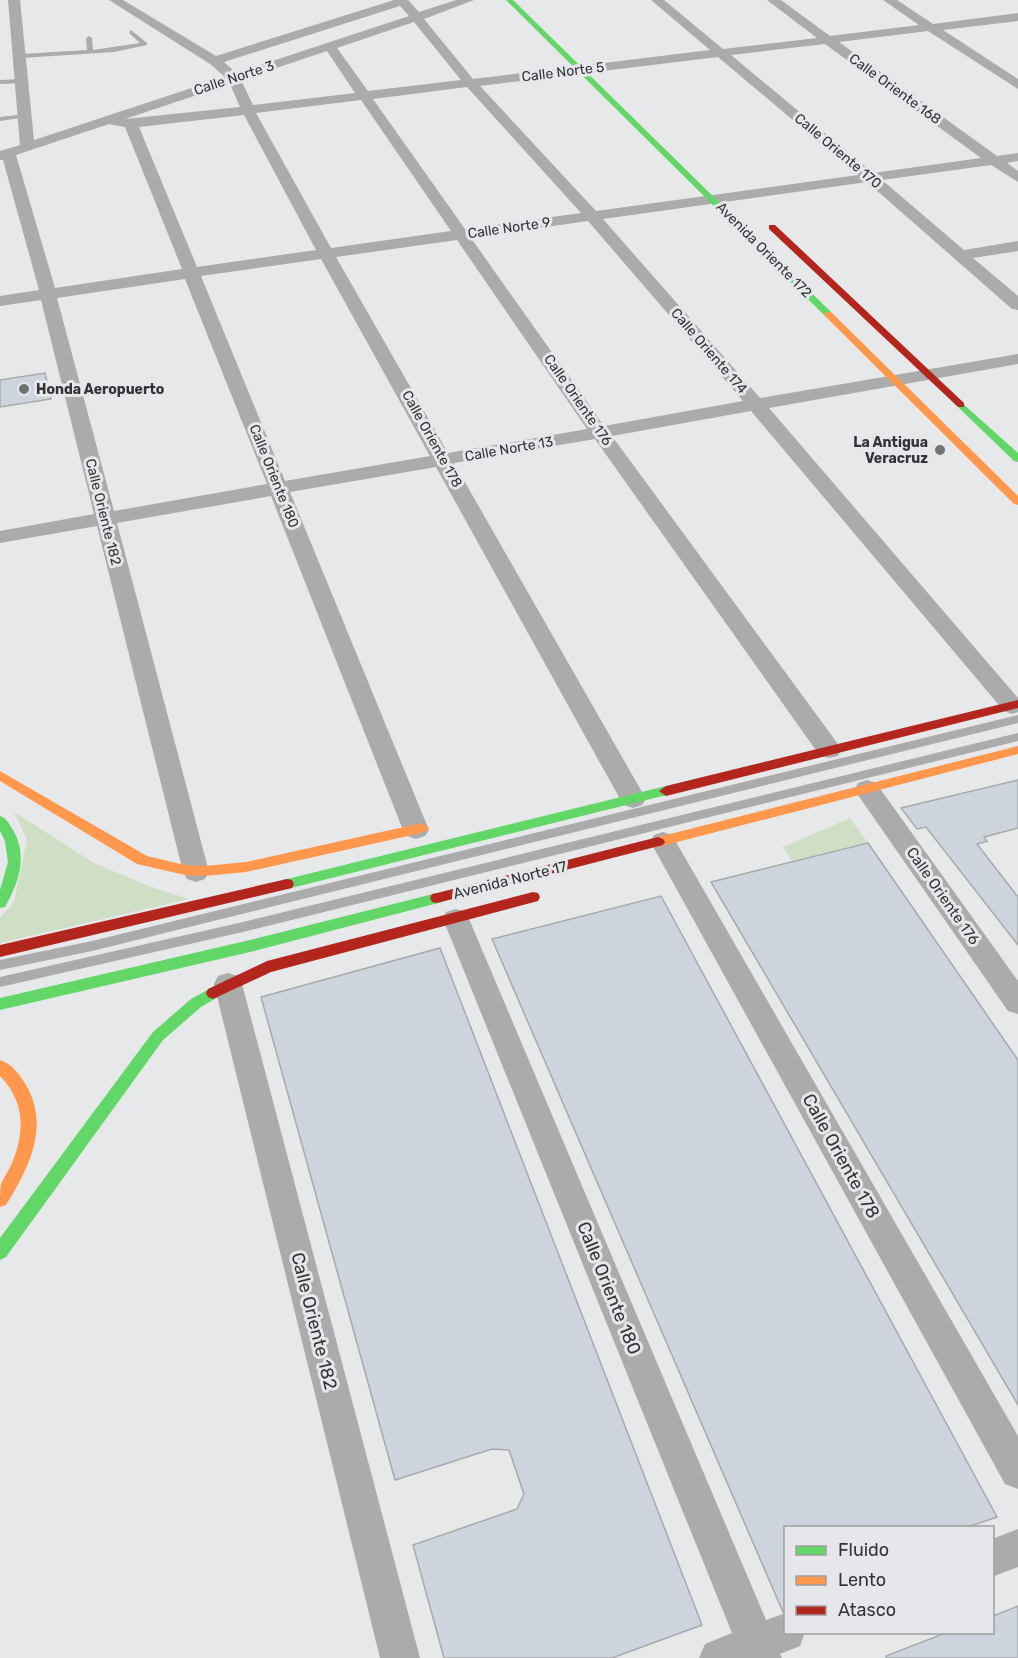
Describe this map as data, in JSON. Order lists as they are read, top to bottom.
{
  "streets": {
    "main road": ["Avenida Oriente 172", "Avenida Norte 17"],
    "street": [
      "Calle Norte 5",
      "Calle Norte 3",
      "Calle Oriente 168",
      "Calle Oriente 170",
      "Calle Norte 9",
      "Calle Oriente 174",
      "Calle Oriente 176",
      "Calle Oriente 178",
      "Calle Norte 13",
      "Calle Oriente 180",
      "Calle Oriente 182"
    ]
  },
  "crossings": [
    ["Calle Norte 5", "Calle Norte 3"],
    ["Calle Norte 5", "Calle Oriente 168"],
    ["Calle Norte 5", "Calle Oriente 170"],
    ["Calle Norte 5", "Avenida Oriente 172"],
    ["Calle Norte 5", "Calle Oriente 174"],
    ["Calle Norte 5", "Calle Oriente 176"],
    ["Calle Norte 5", "Calle Oriente 178"],
    ["Calle Norte 5", "Calle Oriente 180"],
    ["Calle Norte 3", "Calle Oriente 174"],
    ["Calle Norte 3", "Calle Oriente 176"],
    ["Calle Norte 3", "Calle Oriente 178"],
    ["Calle Norte 3", "Calle Oriente 182"],
    ["Calle Oriente 168", "Calle Norte 9"],
    ["Calle Oriente 170", "Calle Norte 9"],
    ["Calle Norte 9", "Avenida Oriente 172"],
    ["Calle Norte 9", "Calle Oriente 174"],
    ["Calle Norte 9", "Calle Oriente 176"],
    ["Calle Norte 9", "Calle Oriente 178"],
    ["Calle Norte 9", "Calle Oriente 180"],
    ["Calle Norte 9", "Calle Oriente 182"],
    ["Avenida Oriente 172", "Calle Norte 13"],
    ["Calle Oriente 174", "Calle Norte 13"],
    ["Calle Oriente 176", "Calle Norte 13"],
    ["Calle Oriente 176", "Avenida Norte 17"],
    ["Calle Oriente 178", "Calle Norte 13"],
    ["Calle Oriente 178", "Avenida Norte 17"],
    ["Calle Norte 13", "Calle Oriente 180"],
    ["Calle Norte 13", "Calle Oriente 182"]
  ],
  "places": ["Honda Aeropuerto", "La Antigua Veracruz"],
  "legend": ["Fluido", "Lento", "Atasco"]
}
